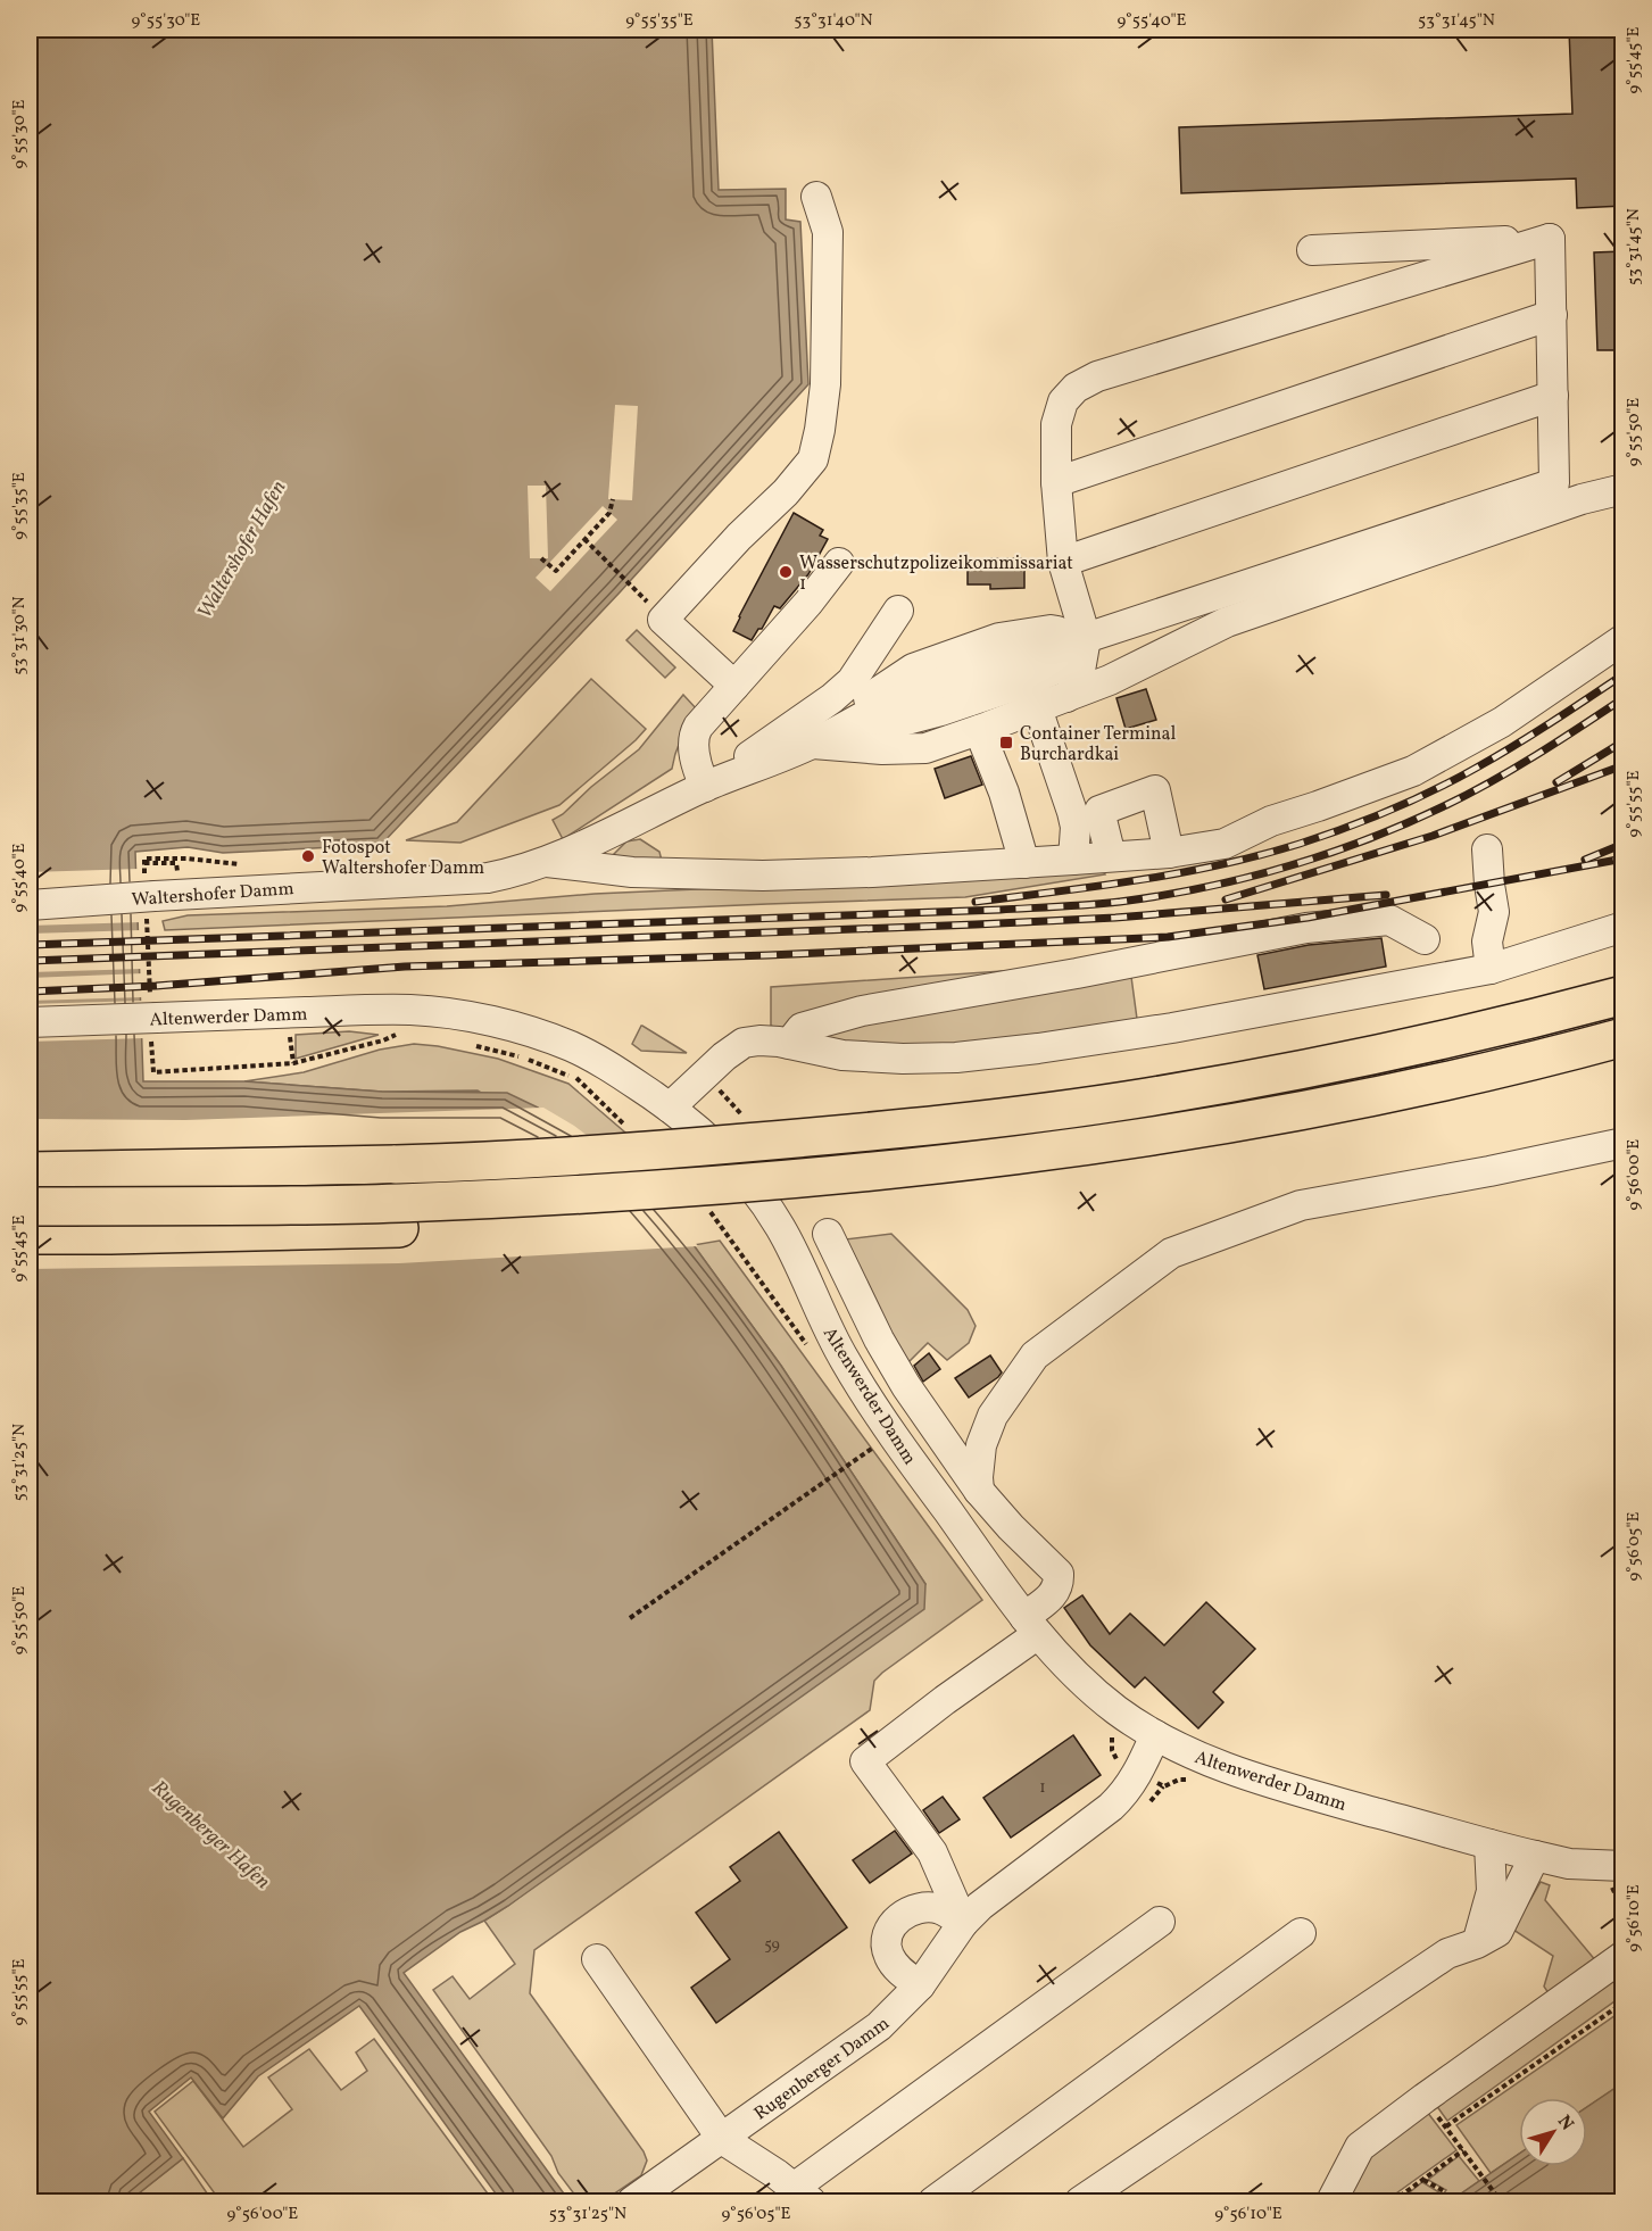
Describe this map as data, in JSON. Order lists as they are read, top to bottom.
{
  "streets": {
    "street": ["Waltershofer Damm", "Altenwerder Damm", "Rugenberger Damm"]
  },
  "crossings": [
    ["Altenwerder Damm", "Rugenberger Damm"]
  ],
  "water": ["Waltershofer Hafen", "Rugenberger Hafen"],
  "places": {
    "other": ["Wasserschutzpolizeikommissariat 1", "Fotospot Waltershofer Damm"],
    "transit": ["Container Terminal Burchardkai"]
  },
  "house_numbers": ["1", "59"],
  "north": "top right",
  "coordinates": [
    "9°55'30\"E",
    "9°55'35\"E",
    "53°31'40\"N",
    "9°55'40\"E",
    "53°31'45\"N",
    "9°55'45\"E",
    "9°55'50\"E",
    "53°31'30\"N",
    "9°55'55\"E",
    "9°56'00\"E",
    "53°31'25\"N",
    "9°56'05\"E",
    "9°56'10\"E"
  ]
}
